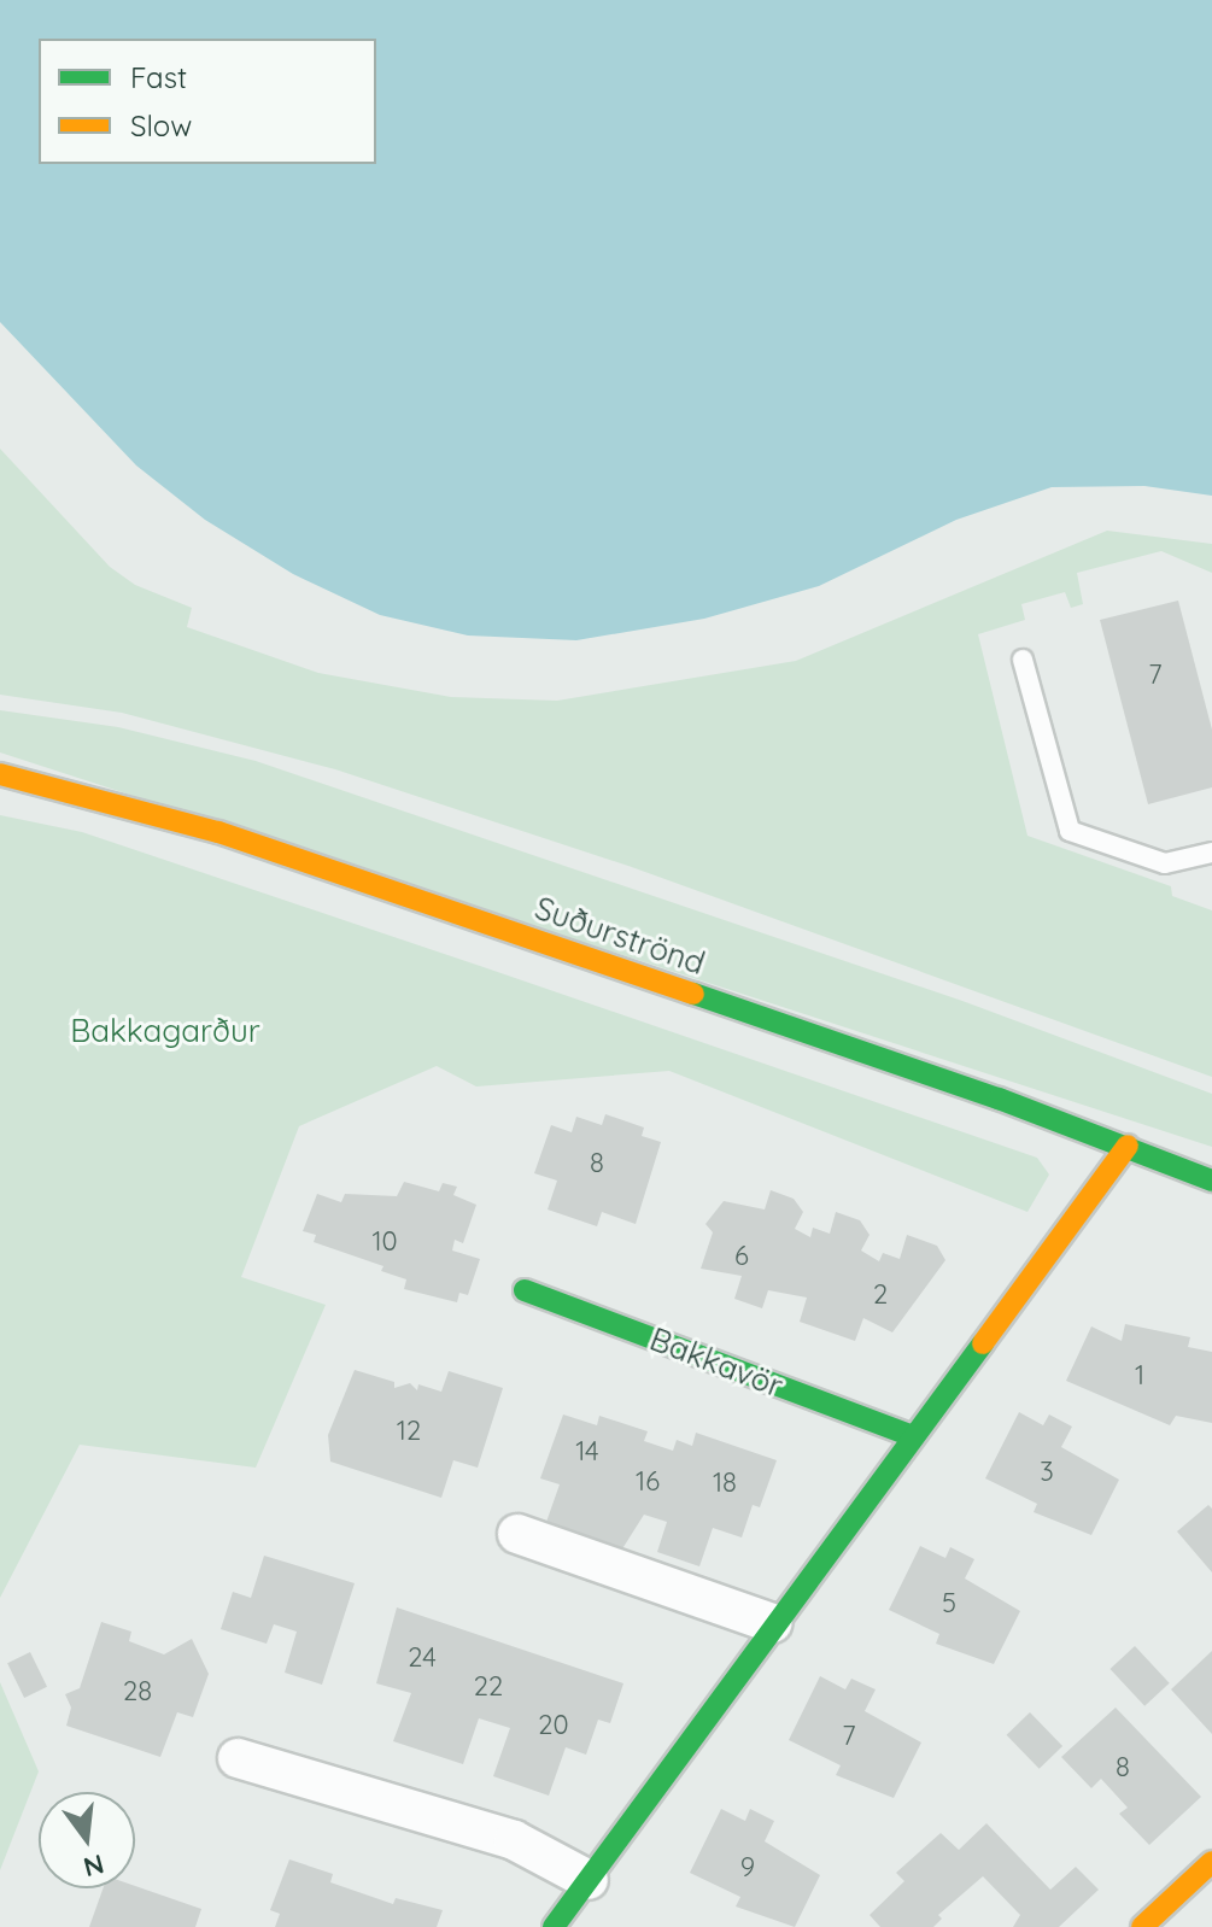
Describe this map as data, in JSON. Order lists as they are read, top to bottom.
{
  "streets": {
    "street": ["Suðurströnd", "Bakkavör"]
  },
  "parks": ["Bakkagarður"],
  "house_numbers": [
    "7",
    "8",
    "10",
    "6",
    "2",
    "1",
    "12",
    "14",
    "3",
    "16",
    "18",
    "5",
    "24",
    "22",
    "28",
    "20",
    "7",
    "8",
    "9"
  ],
  "legend": ["Fast", "Slow"],
  "north": "bottom"
}
